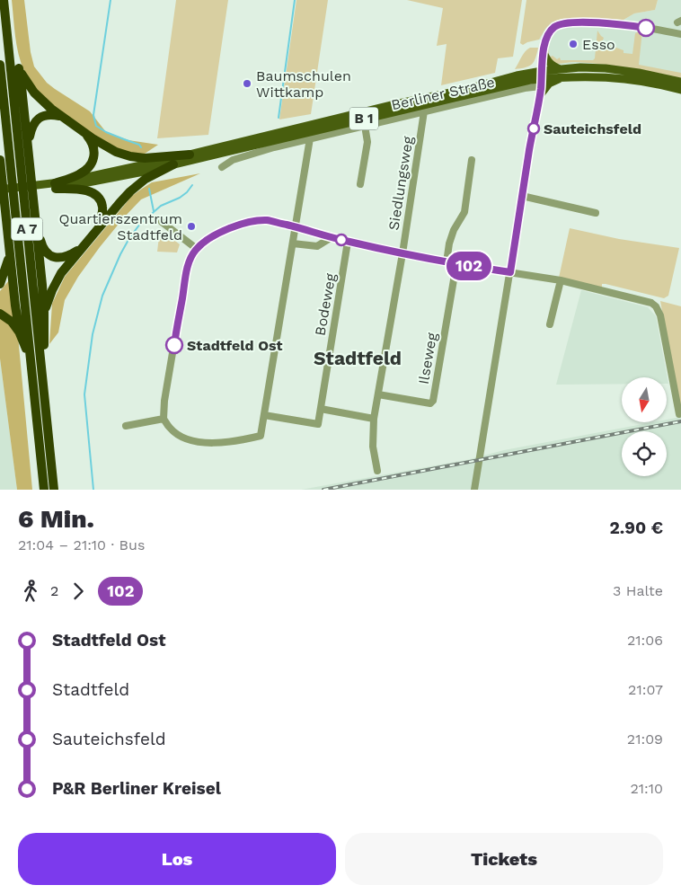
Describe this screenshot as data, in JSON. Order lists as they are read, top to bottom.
{
  "streets": {
    "highway": ["A 7"],
    "main road": ["Berliner Straße", "B 1"],
    "street": ["Siedlungsweg", "Bodeweg", "Ilseweg"]
  },
  "crossings": [
    ["Berliner Straße", "B 1"],
    ["Berliner Straße", "Siedlungsweg"],
    ["Siedlungsweg", "Ilseweg"]
  ],
  "districts": ["Stadtfeld"],
  "places": [
    "Esso",
    "Baumschulen Wittkamp",
    "Sauteichsfeld",
    "Quartierszentrum Stadtfeld",
    "Stadtfeld Ost"
  ],
  "lines": ["bus line 102"],
  "north": "bottom",
  "page": {
    "on_map": "102",
    "heading": ["6 Min.", "21:04 – 21:10 · Bus", "2.90 €"],
    "legs": ["2", "102", "3 Halte"],
    "list": [
      {
        "name": "Stadtfeld Ost",
        "value": "21:06"
      },
      {
        "name": "Stadtfeld",
        "value": "21:07"
      },
      {
        "name": "Sauteichsfeld",
        "value": "21:09"
      },
      {
        "name": "P&R Berliner Kreisel",
        "value": "21:10"
      }
    ],
    "buttons": ["Los", "Tickets"]
  }
}
